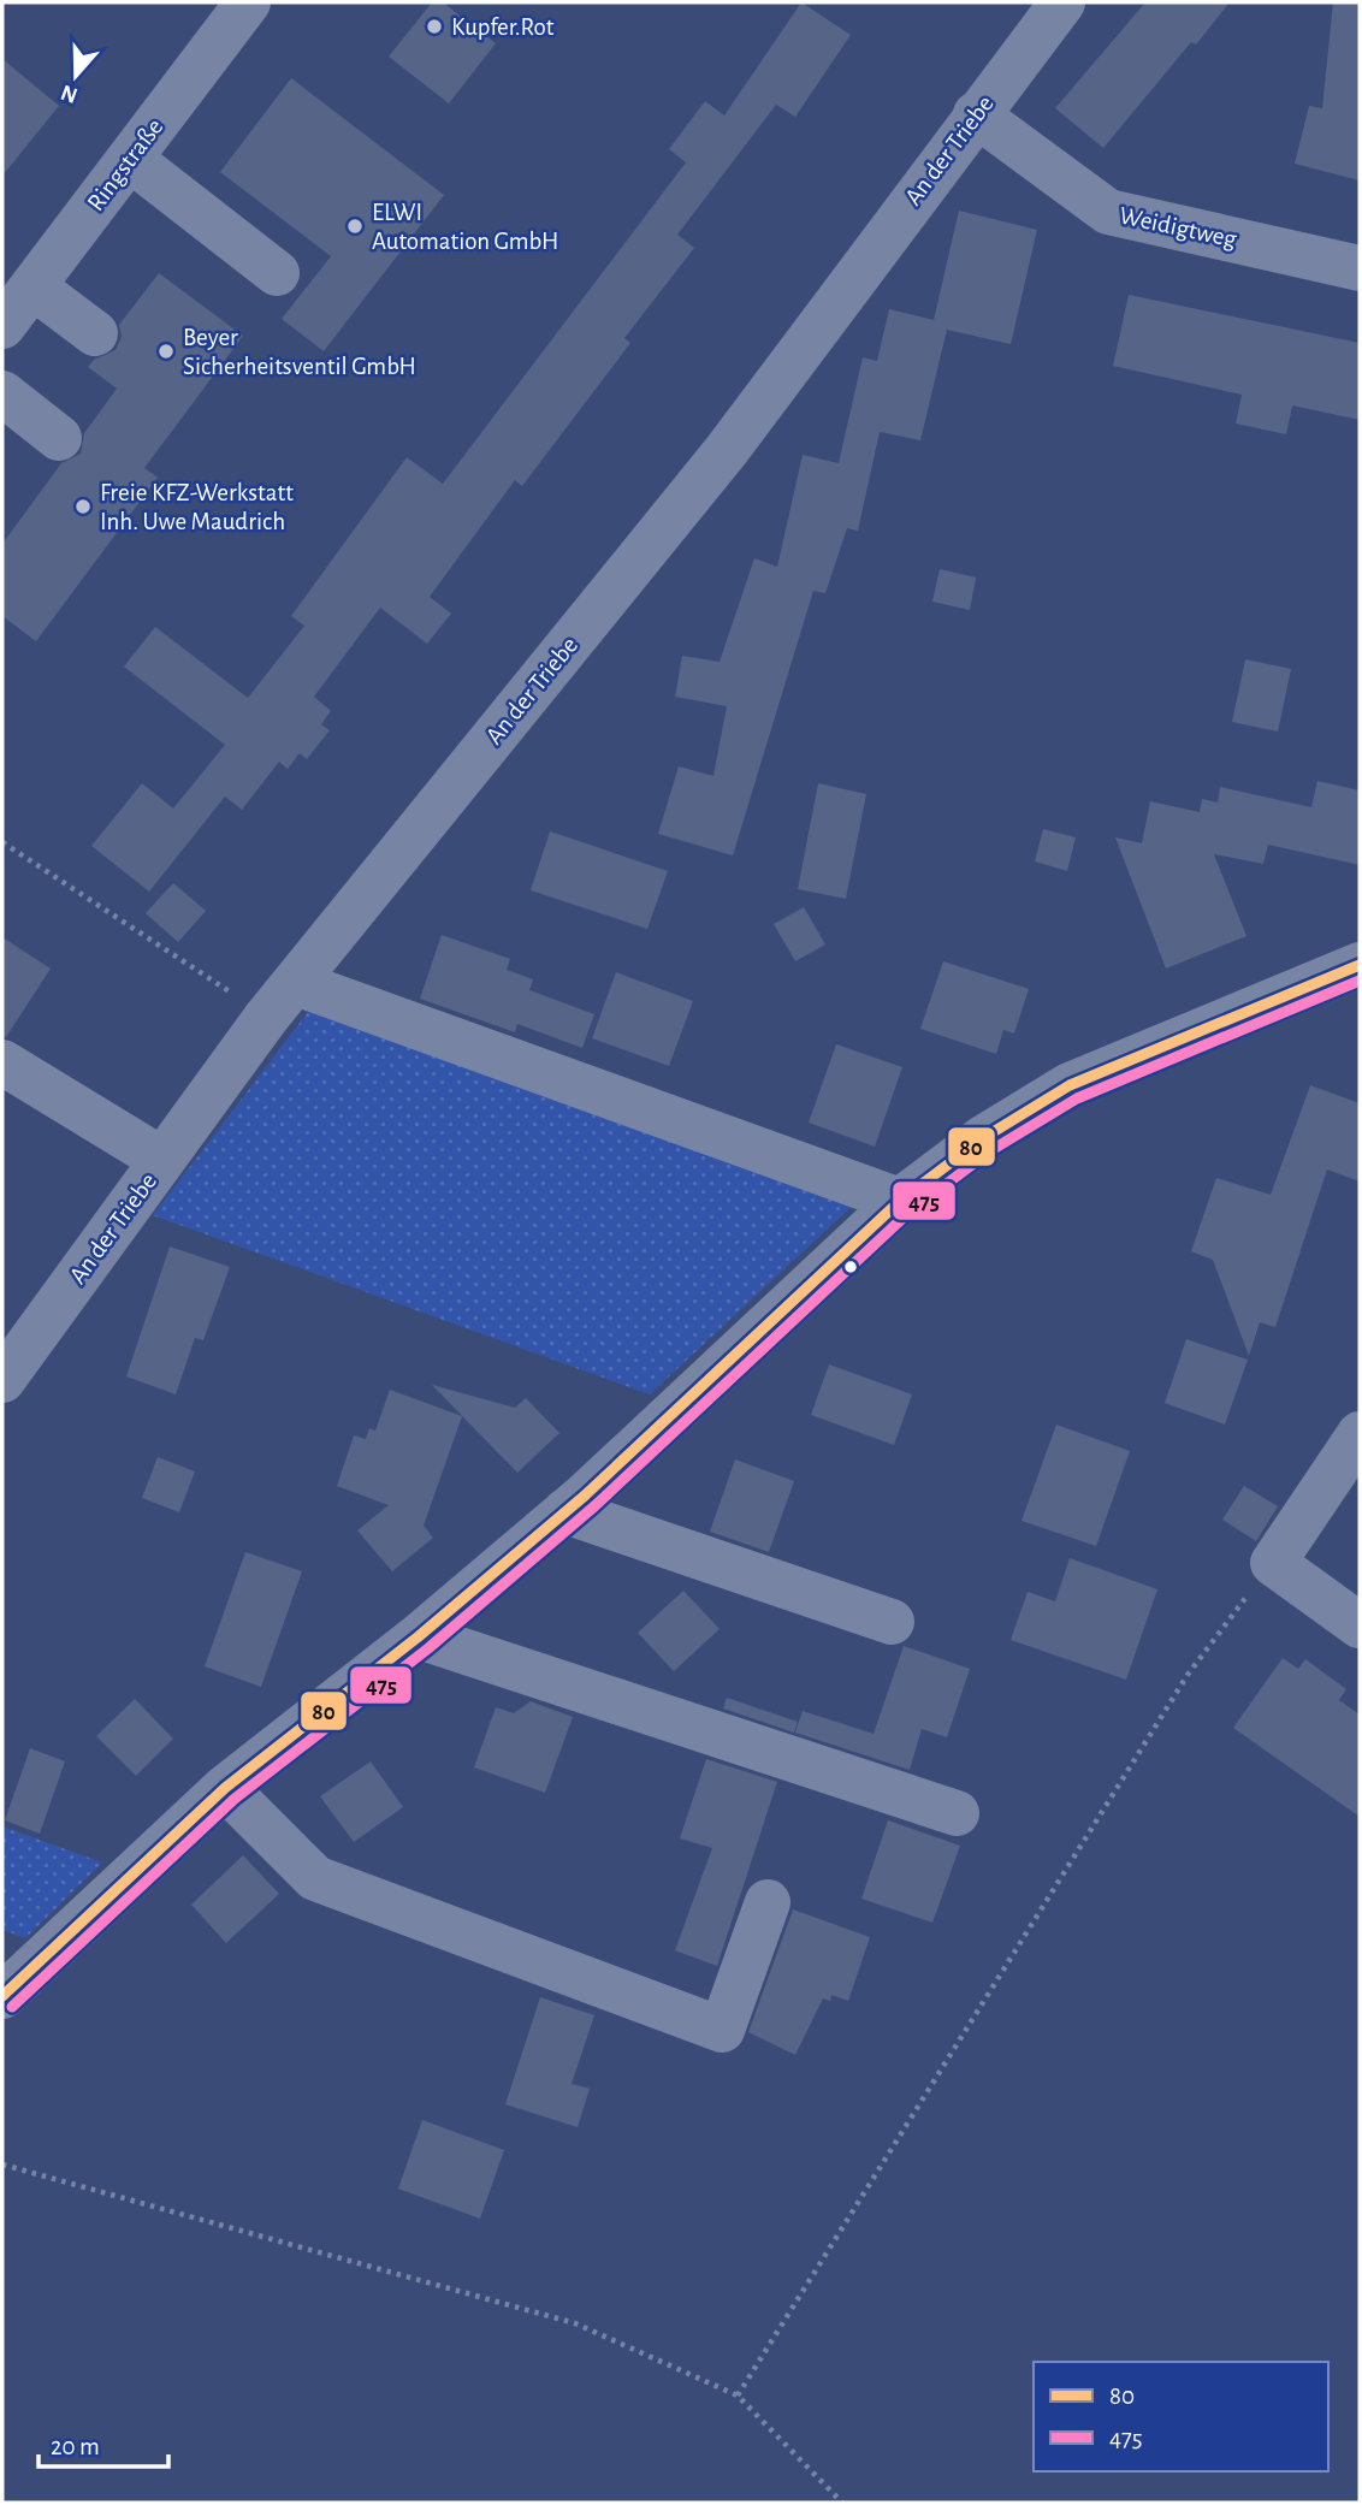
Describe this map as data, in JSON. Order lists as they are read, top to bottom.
{
  "streets": {
    "street": ["An der Triebe", "Ringstraße", "Weidigtweg"]
  },
  "crossings": [
    ["An der Triebe", "Weidigtweg"]
  ],
  "places": [
    "Kupfer.Rot",
    "ELWI Automation GmbH",
    "Beyer Sicherheitsventil GmbH",
    "Freie KFZ-Werkstatt Inh. Uwe Maudrich"
  ],
  "lines": ["transit line 80", "transit line 475"],
  "legend": ["80", "475"],
  "scale_bar": "20 m",
  "north": "bottom"
}
